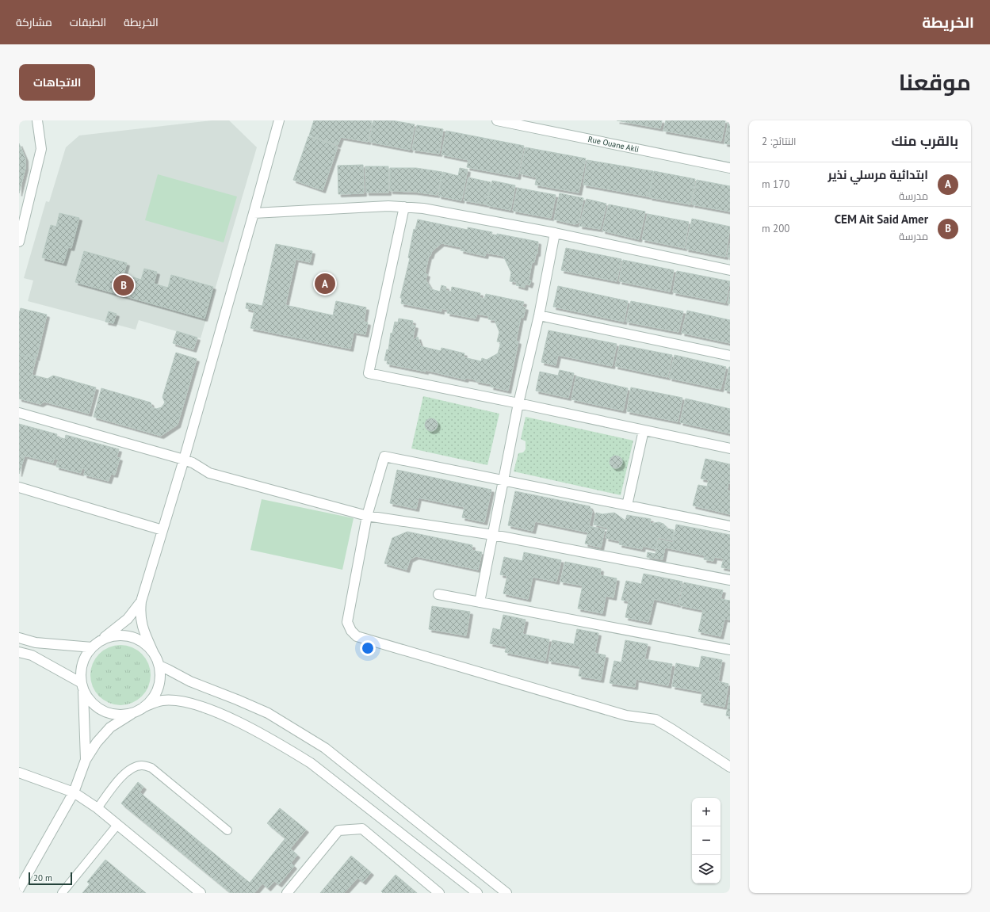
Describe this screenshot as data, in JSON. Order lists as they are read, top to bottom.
{
  "streets": {
    "street": ["Rue Ouane Akli"]
  },
  "scale_bar": "20 m",
  "page": {
    "header": "الخريطة",
    "nav": ["الخريطة", "الطبقات", "مشاركة"],
    "title": "موقعنا",
    "buttons": "الاتجاهات",
    "heading": ["بالقرب منك", "النتائج: 2"],
    "list": [
      {
        "mark": "A",
        "name": "ابتدائية مرسلي نذير",
        "note": "مدرسة",
        "value": "170 m"
      },
      {
        "mark": "B",
        "name": "CEM Ait Said Amer",
        "note": "مدرسة",
        "value": "200 m"
      }
    ],
    "pins": ["A", "B"],
    "map_buttons": ["+", "−"],
    "scale": "20 m"
  }
}
